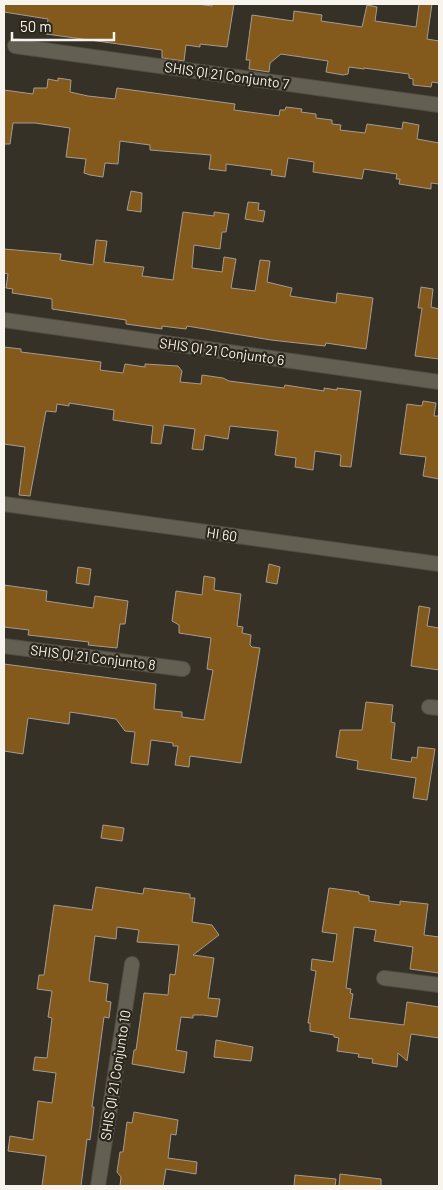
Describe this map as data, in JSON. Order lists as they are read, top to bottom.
{
  "streets": {
    "street": [
      "SHIS QI 21 Conjunto 7",
      "SHIS QI 21 Conjunto 6",
      "HI 60",
      "SHIS QI 21 Conjunto 8",
      "SHIS QI 21 Conjunto 10"
    ]
  },
  "scale_bar": "50 m"
}
